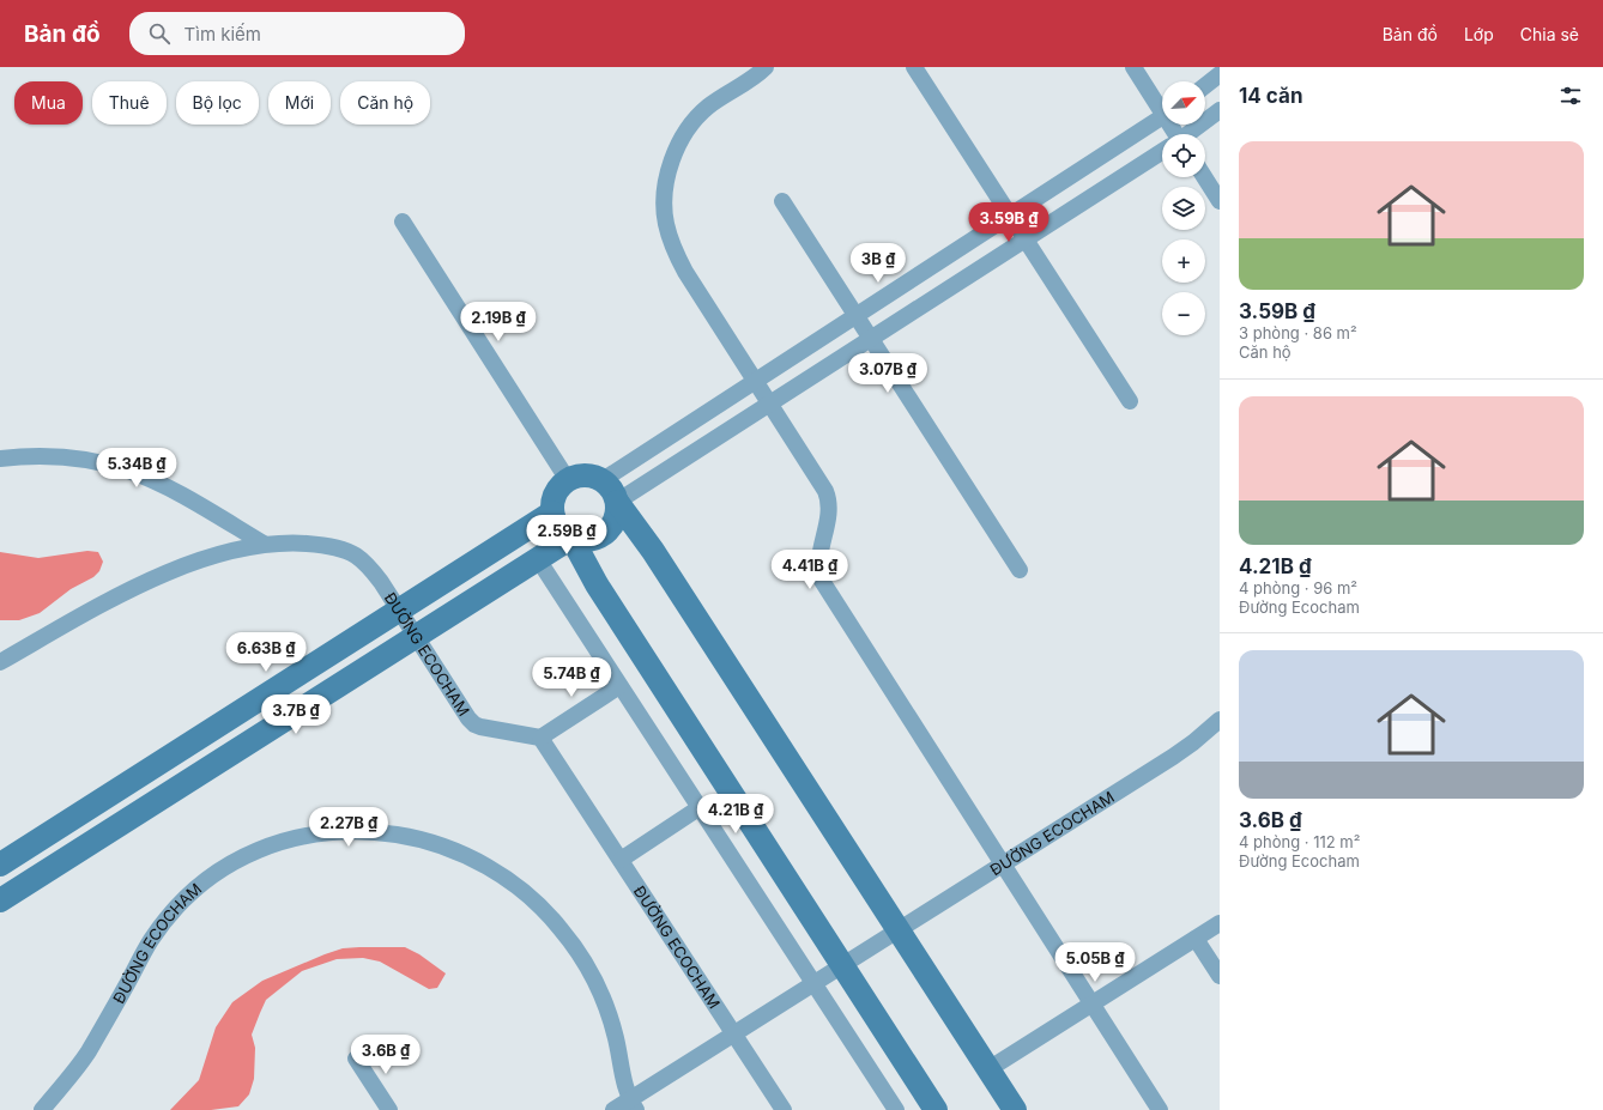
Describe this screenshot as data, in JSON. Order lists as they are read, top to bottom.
{
  "streets": {
    "street": ["ĐƯỜNG ECOCHAM"]
  },
  "north": "top right",
  "page": {
    "header": "Bản đồ",
    "search": "Tìm kiếm",
    "nav": ["Bản đồ", "Lớp", "Chia sẻ"],
    "heading": "14 căn",
    "map_buttons": ["+", "−"],
    "chip": [
      "Mua",
      "Thuê",
      "Bộ lọc",
      "Mới",
      "Căn hộ"
    ],
    "list": [
      {
        "name": "3.59B ₫",
        "note": "3 phòng · 86 m² · Căn hộ"
      },
      {
        "name": "4.21B ₫",
        "note": "4 phòng · 96 m² · Đường Ecocham"
      },
      {
        "name": "3.6B ₫",
        "note": "4 phòng · 112 m² · Đường Ecocham"
      }
    ],
    "price": [
      "3.59B ₫",
      "3B ₫",
      "2.19B ₫",
      "3.07B ₫",
      "5.34B ₫",
      "2.59B ₫",
      "4.41B ₫",
      "6.63B ₫",
      "5.74B ₫",
      "3.7B ₫",
      "4.21B ₫",
      "2.27B ₫",
      "5.05B ₫",
      "3.6B ₫"
    ]
  }
}
